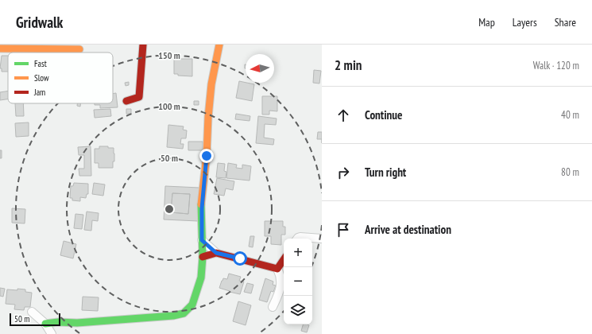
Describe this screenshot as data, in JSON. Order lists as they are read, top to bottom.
{
  "legend": ["Fast", "Slow", "Jam"],
  "scale_bar": "50 m",
  "north": "left",
  "page": {
    "header": "Gridwalk",
    "nav": ["Map", "Layers", "Share"],
    "heading": ["2 min", "Walk · 120 m"],
    "list": [
      ["Continue", "40 m"],
      ["Turn right", "80 m"],
      "Arrive at destination"
    ],
    "map_buttons": ["+", "−"],
    "scale": "50 m"
  },
  "rings": ["150 m", "100 m", "50 m"]
}
